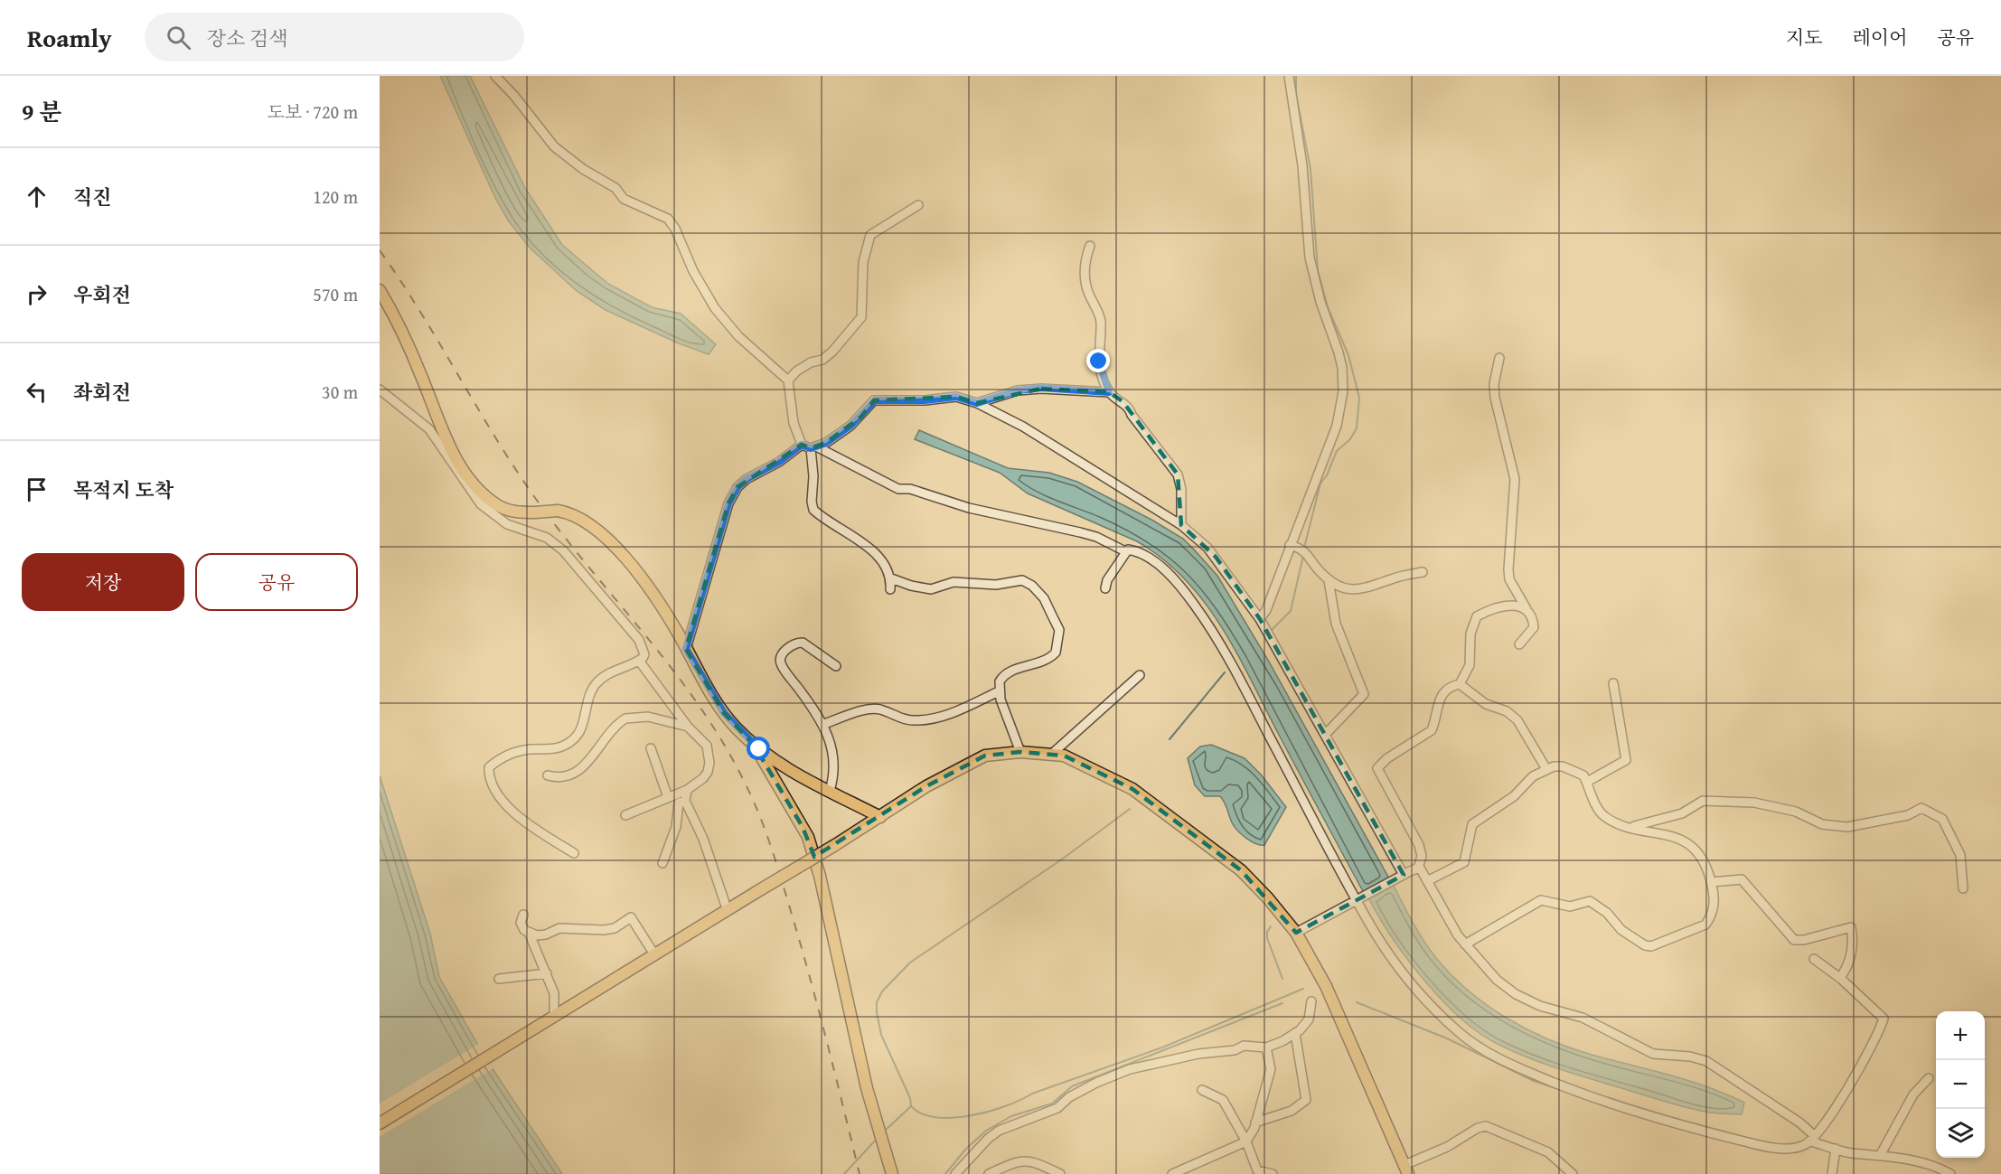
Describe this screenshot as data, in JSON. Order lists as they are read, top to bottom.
{
  "page": {
    "header": "Roamly",
    "search": "장소 검색",
    "nav": ["지도", "레이어", "공유"],
    "heading": ["9 분", "도보 · 720 m"],
    "list": [
      ["직진", "120 m"],
      ["우회전", "570 m"],
      ["좌회전", "30 m"],
      "목적지 도착"
    ],
    "buttons": ["저장", "공유"],
    "map_buttons": ["+", "−"]
  }
}
